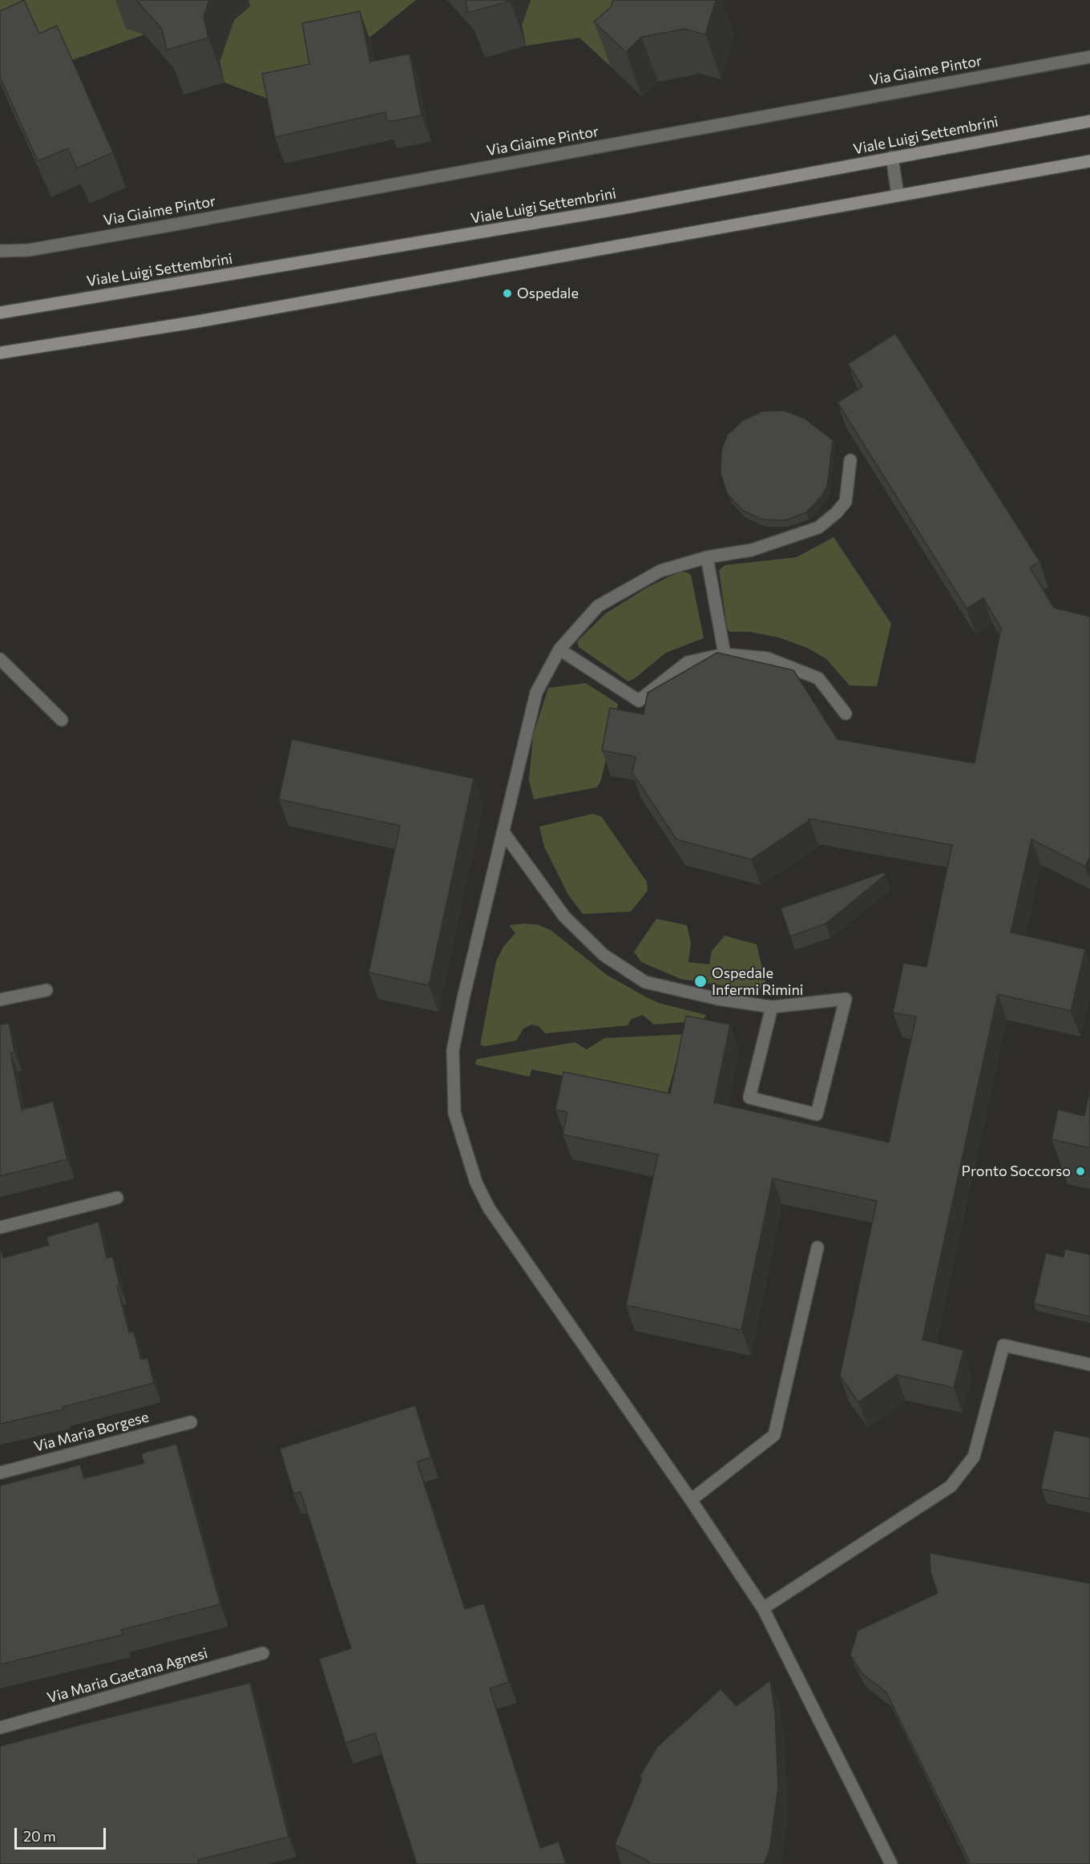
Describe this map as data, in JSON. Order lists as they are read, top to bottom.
{
  "streets": {
    "main road": ["Viale Luigi Settembrini"],
    "street": ["Via Giaime Pintor", "Via Maria Borgese", "Via Maria Gaetana Agnesi"]
  },
  "places": ["Ospedale", "Ospedale Infermi Rimini", "Pronto Soccorso"],
  "scale_bar": "20 m"
}
